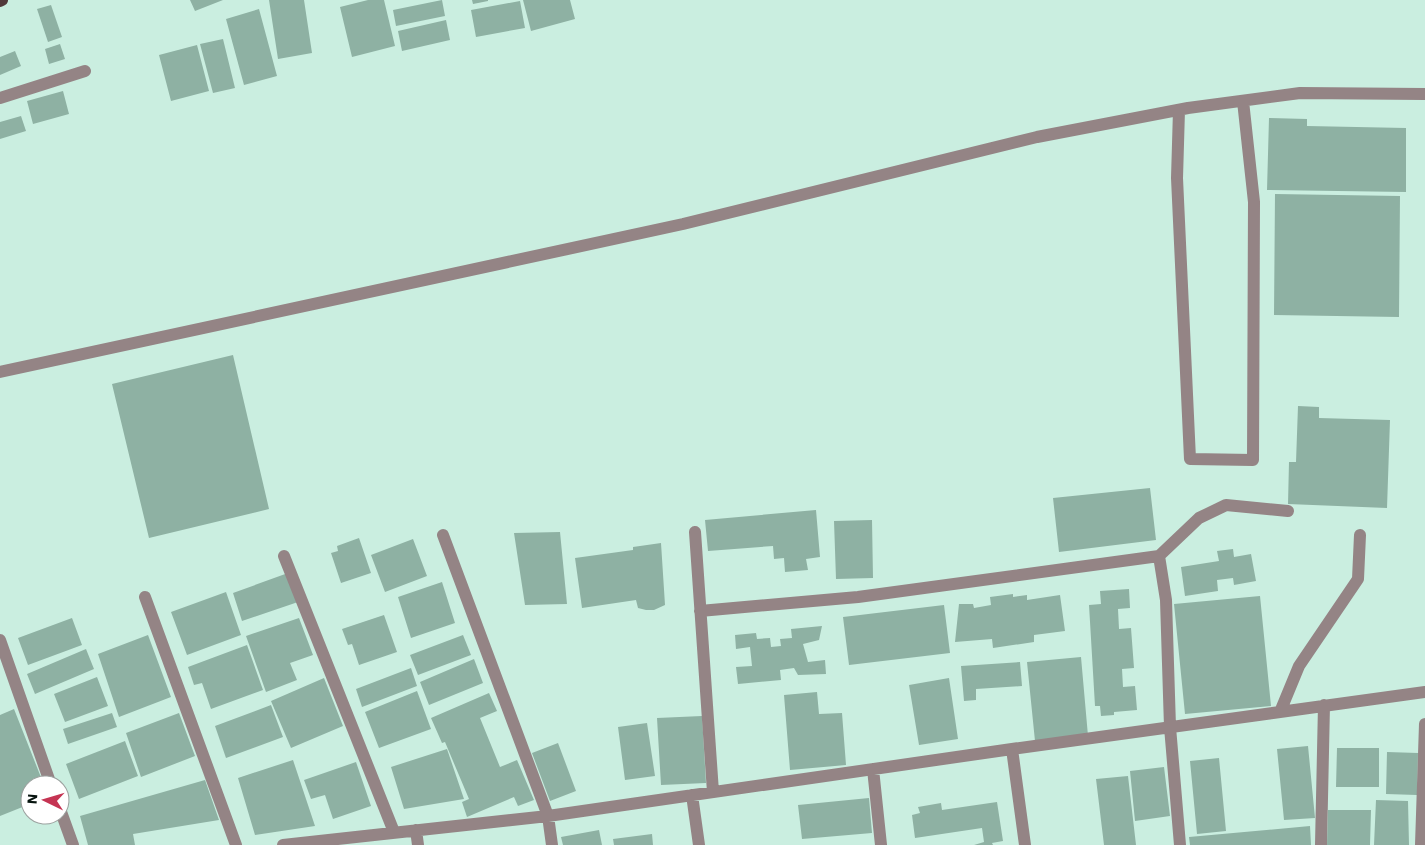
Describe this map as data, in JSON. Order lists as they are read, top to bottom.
{
  "north": "left"
}
